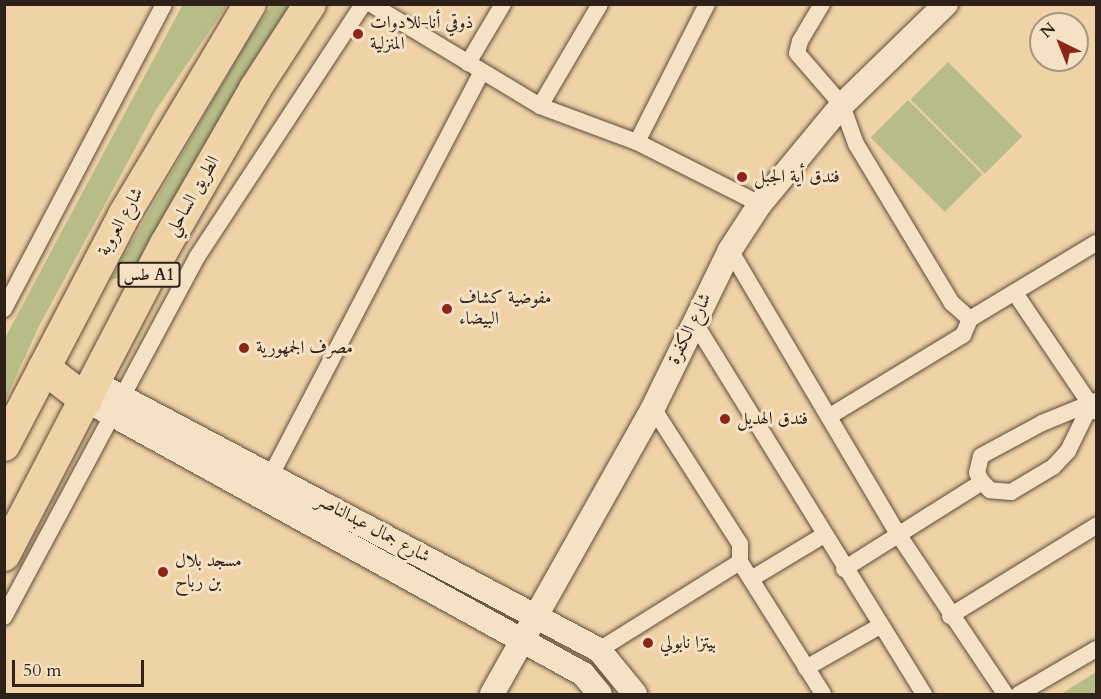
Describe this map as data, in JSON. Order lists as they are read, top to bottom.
{
  "streets": {
    "highway": ["الطريق الساحلي", "شارع العروبة", "طس A1"],
    "street": ["شارع الكفرة", "شارع جمال عبدالناصر"]
  },
  "crossings": [
    ["الطريق الساحلي", "شارع جمال عبدالناصر"],
    ["شارع الكفرة", "شارع جمال عبدالناصر"]
  ],
  "places": [
    "ذوقي أنا-للادوات المنزلية",
    "فندق أية الجبل",
    "مفوضية كشاف البيضاء",
    "مصرف الجمهورية",
    "فندق الهديل",
    "مسجد بلال بن رباح",
    "بيتزا نابولي"
  ],
  "scale_bar": "50 m",
  "north": "top left"
}
